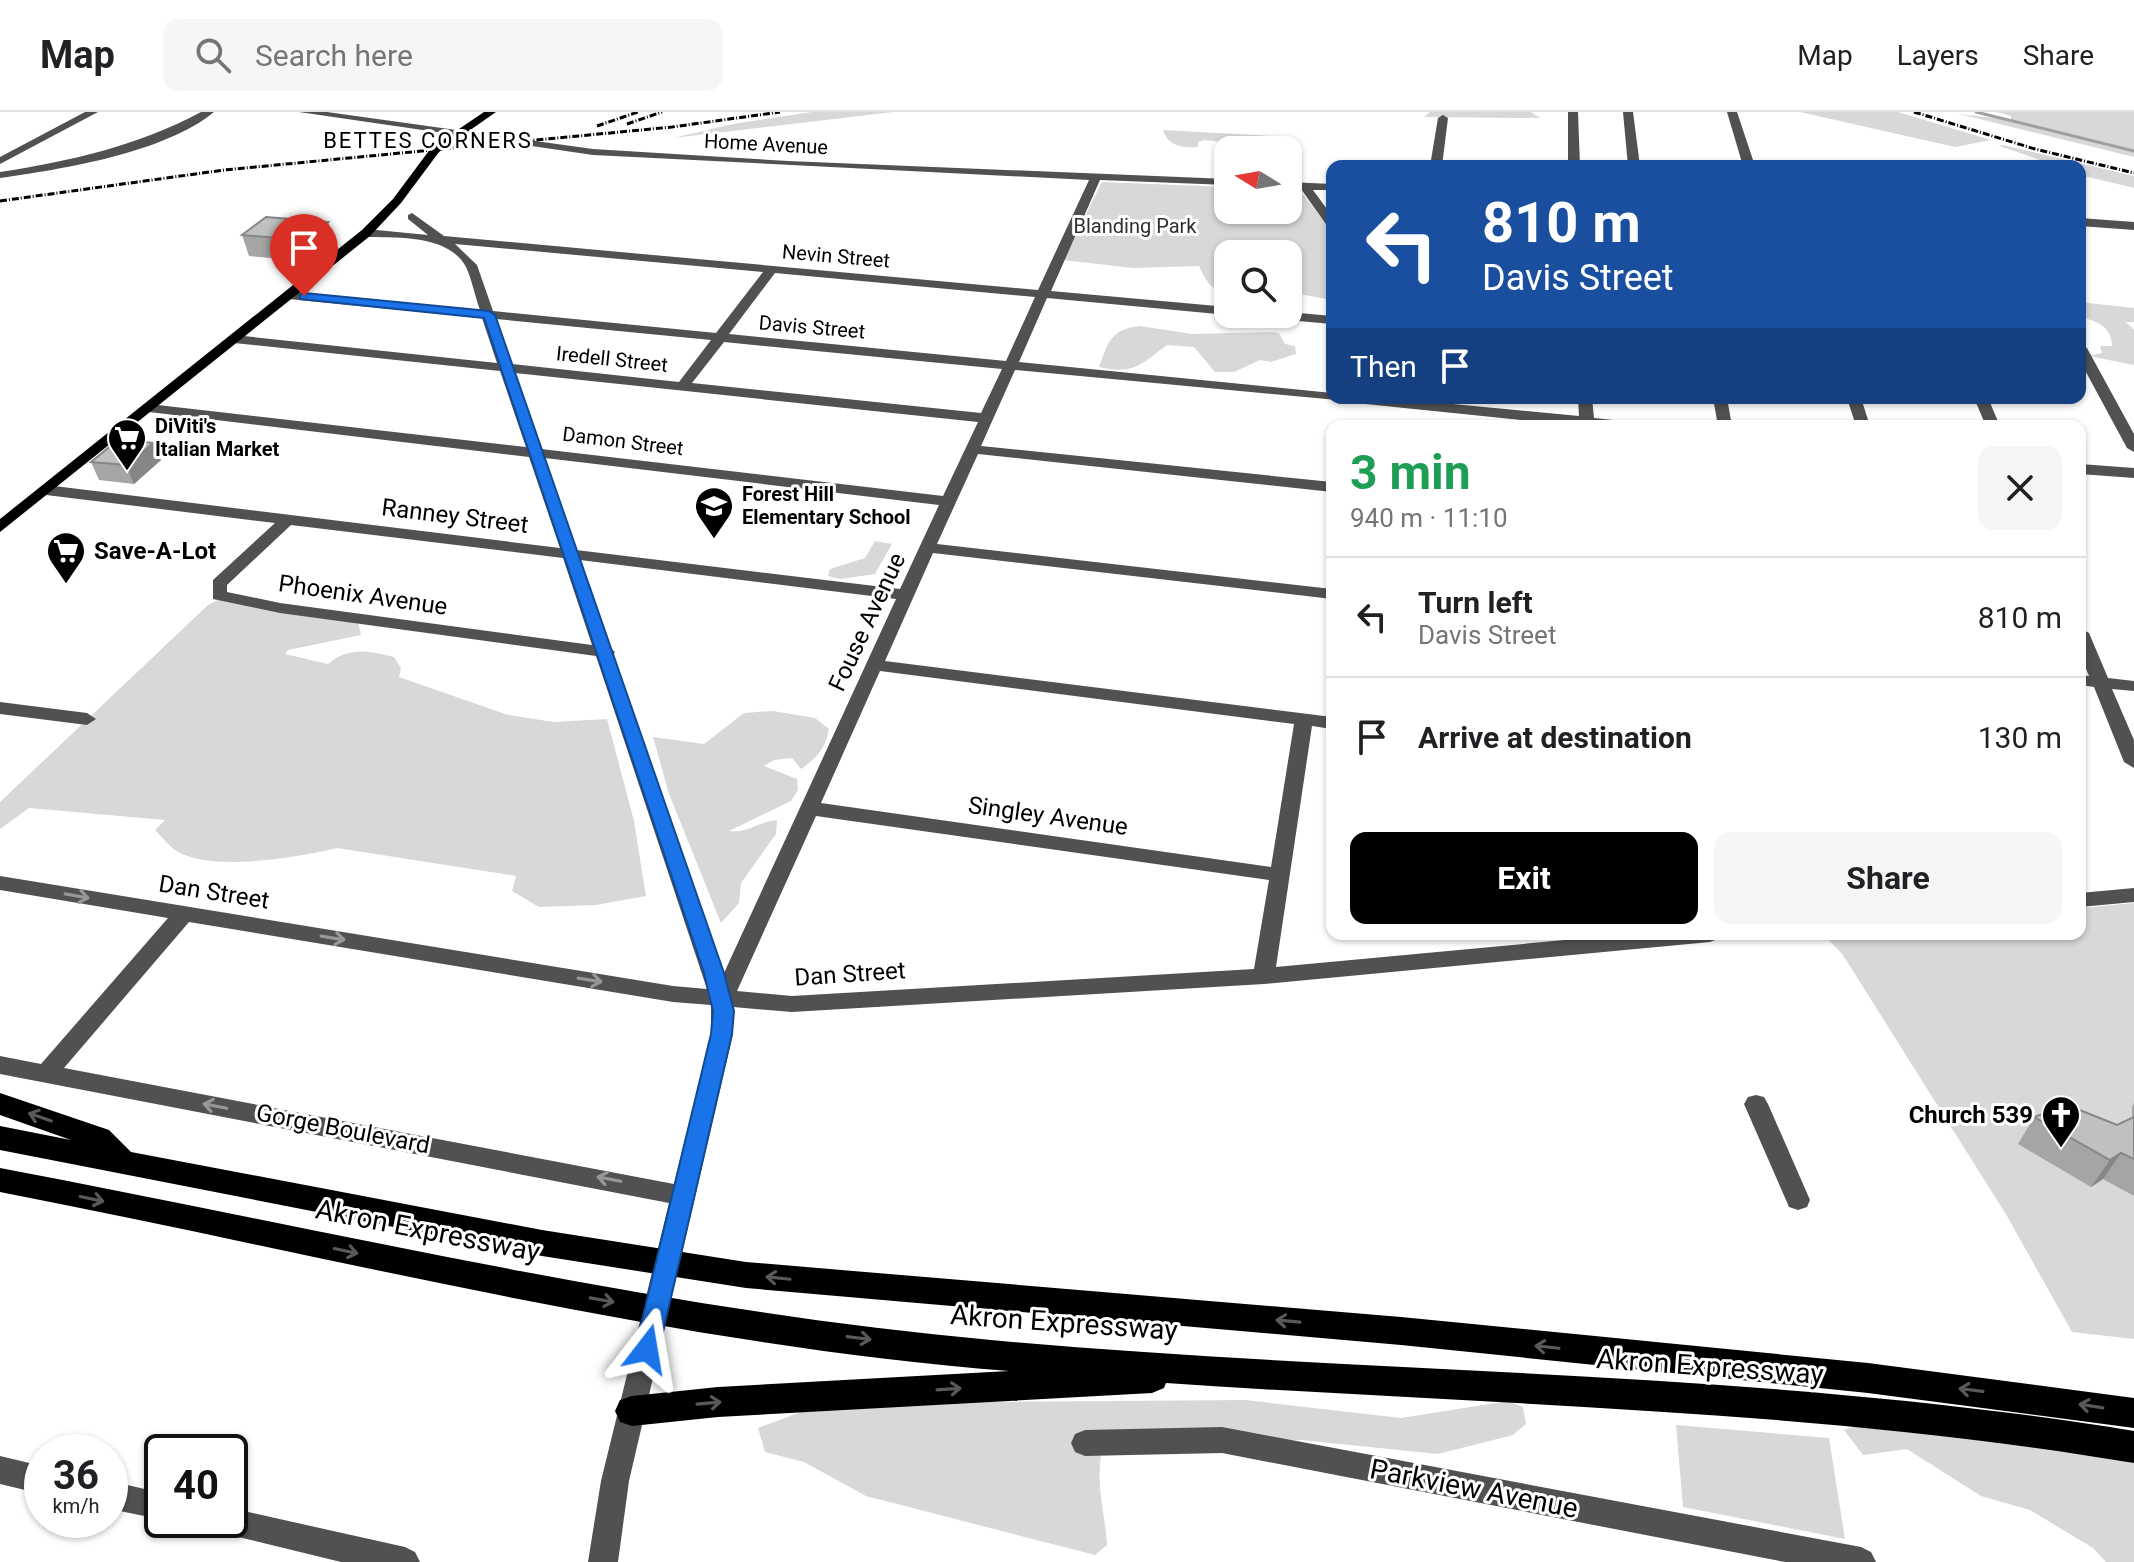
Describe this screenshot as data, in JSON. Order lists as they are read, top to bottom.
{
  "streets": {
    "highway": ["Akron Expressway"],
    "street": [
      "Home Avenue",
      "Nevin Street",
      "Davis Street",
      "Iredell Street",
      "Damon Street",
      "Ranney Street",
      "Phoenix Avenue",
      "Fouse Avenue",
      "Singley Avenue",
      "Dan Street",
      "Gorge Boulevard",
      "Parkview Avenue"
    ]
  },
  "crossings": [
    ["Home Avenue", "Fouse Avenue"],
    ["Nevin Street", "Fouse Avenue"],
    ["Davis Street", "Fouse Avenue"],
    ["Iredell Street", "Fouse Avenue"],
    ["Damon Street", "Fouse Avenue"],
    ["Ranney Street", "Phoenix Avenue"],
    ["Ranney Street", "Fouse Avenue"],
    ["Fouse Avenue", "Singley Avenue"],
    ["Fouse Avenue", "Dan Street"]
  ],
  "one_way": ["Dan Street", "Gorge Boulevard"],
  "districts": ["BETTES CORNERS"],
  "parks": ["Blanding Park"],
  "places": {
    "supermarket": ["DiViti's Italian Market", "Save-A-Lot"],
    "school or university": ["Forest Hill Elementary School"],
    "church": ["Church 539"]
  },
  "north": "left",
  "page": {
    "header": "Map",
    "search": "Search here",
    "nav": ["Map", "Layers", "Share"],
    "turn": ["810 m", "Davis Street"],
    "then": "Then",
    "heading": ["3 min", "940 m · 11:10"],
    "list": [
      {
        "name": "Turn left",
        "note": "Davis Street",
        "value": "810 m"
      },
      {
        "name": "Arrive at destination",
        "value": "130 m"
      }
    ],
    "buttons": ["Exit", "Share"],
    "speed": "36 km/h",
    "limit": "40"
  }
}
